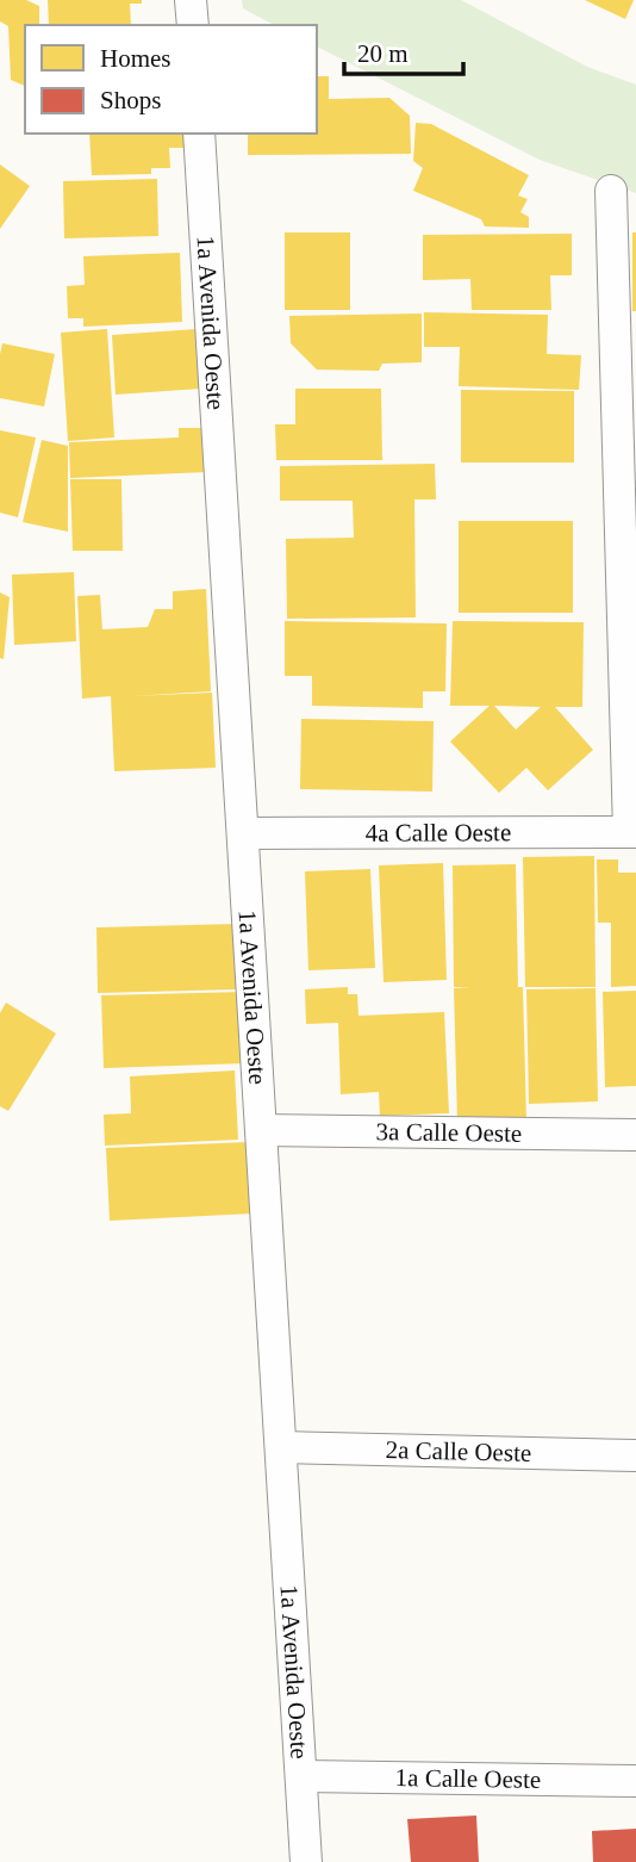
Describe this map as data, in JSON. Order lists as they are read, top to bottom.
{
  "streets": {
    "street": [
      "1a Avenida Oeste",
      "4a Calle Oeste",
      "3a Calle Oeste",
      "2a Calle Oeste",
      "1a Calle Oeste"
    ]
  },
  "crossings": [
    ["1a Avenida Oeste", "4a Calle Oeste"],
    ["1a Avenida Oeste", "3a Calle Oeste"],
    ["1a Avenida Oeste", "2a Calle Oeste"],
    ["1a Avenida Oeste", "1a Calle Oeste"]
  ],
  "legend": ["Homes", "Shops"],
  "scale_bar": "20 m"
}
